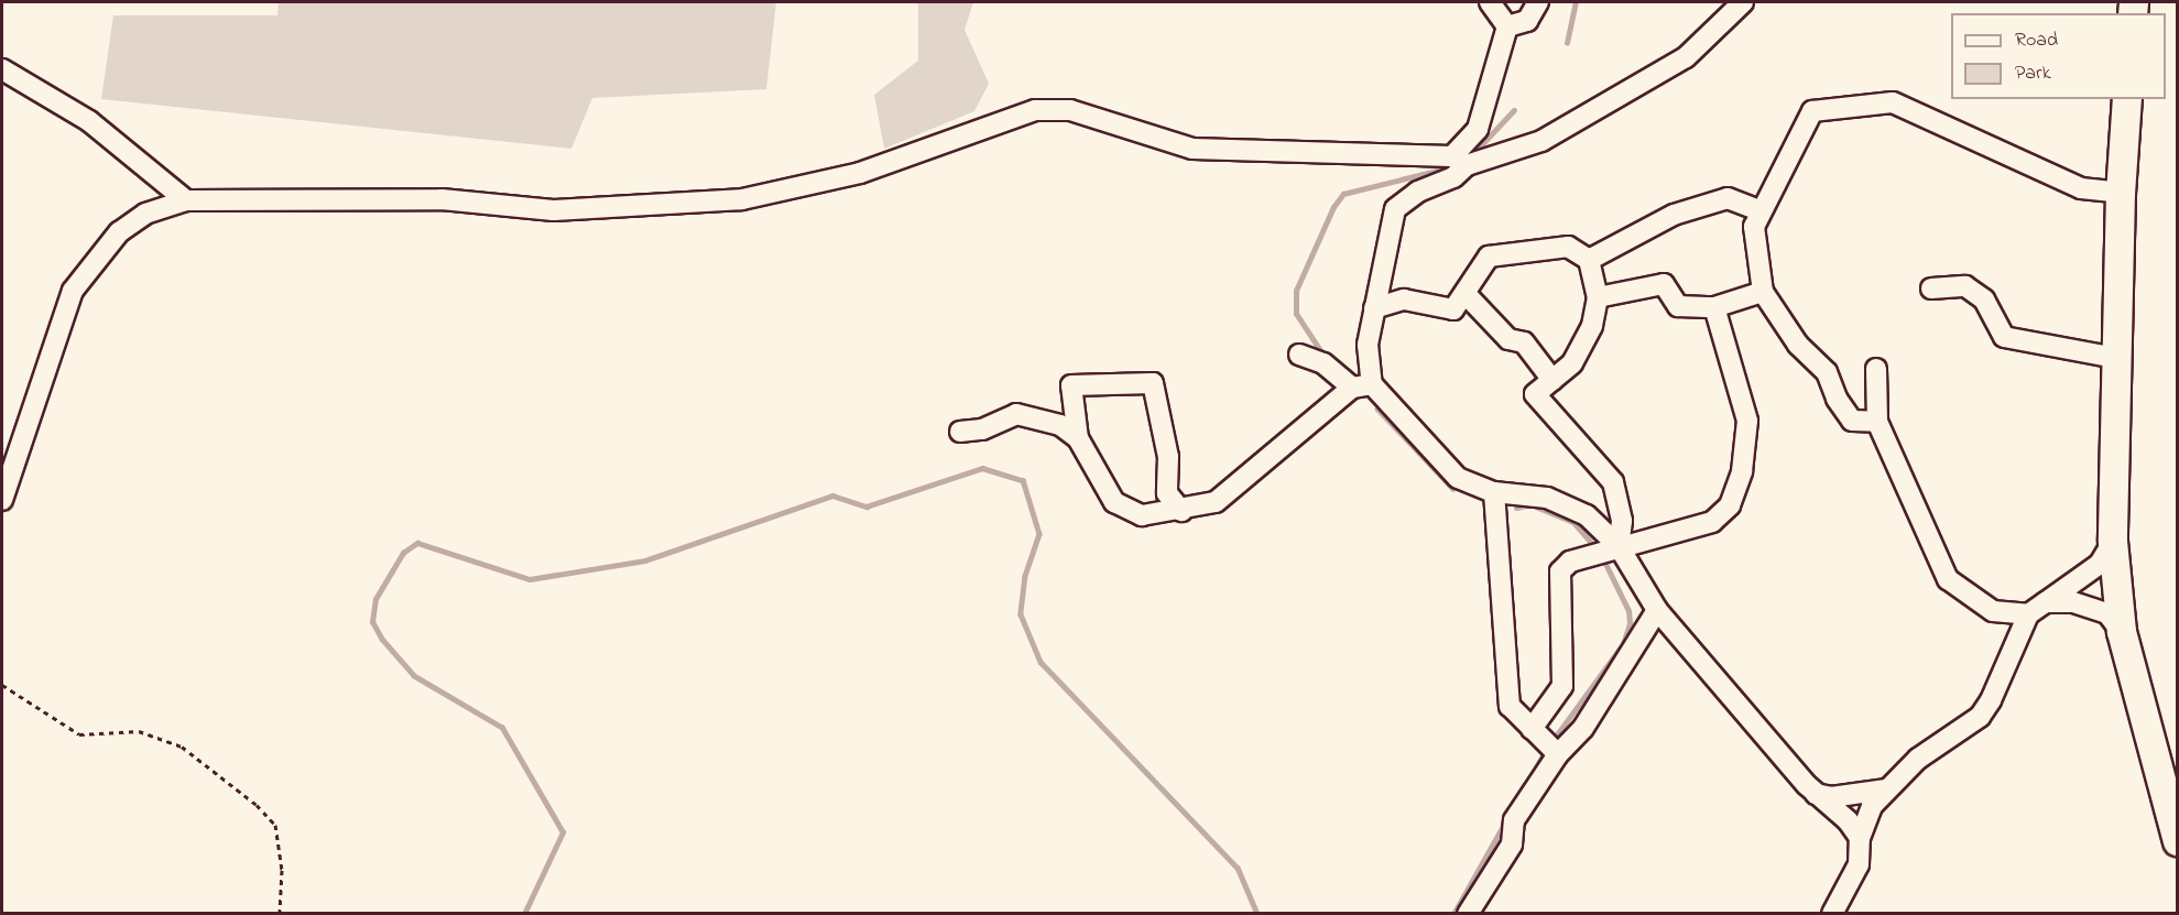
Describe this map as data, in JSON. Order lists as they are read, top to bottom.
{
  "legend": ["Road", "Park"]
}
